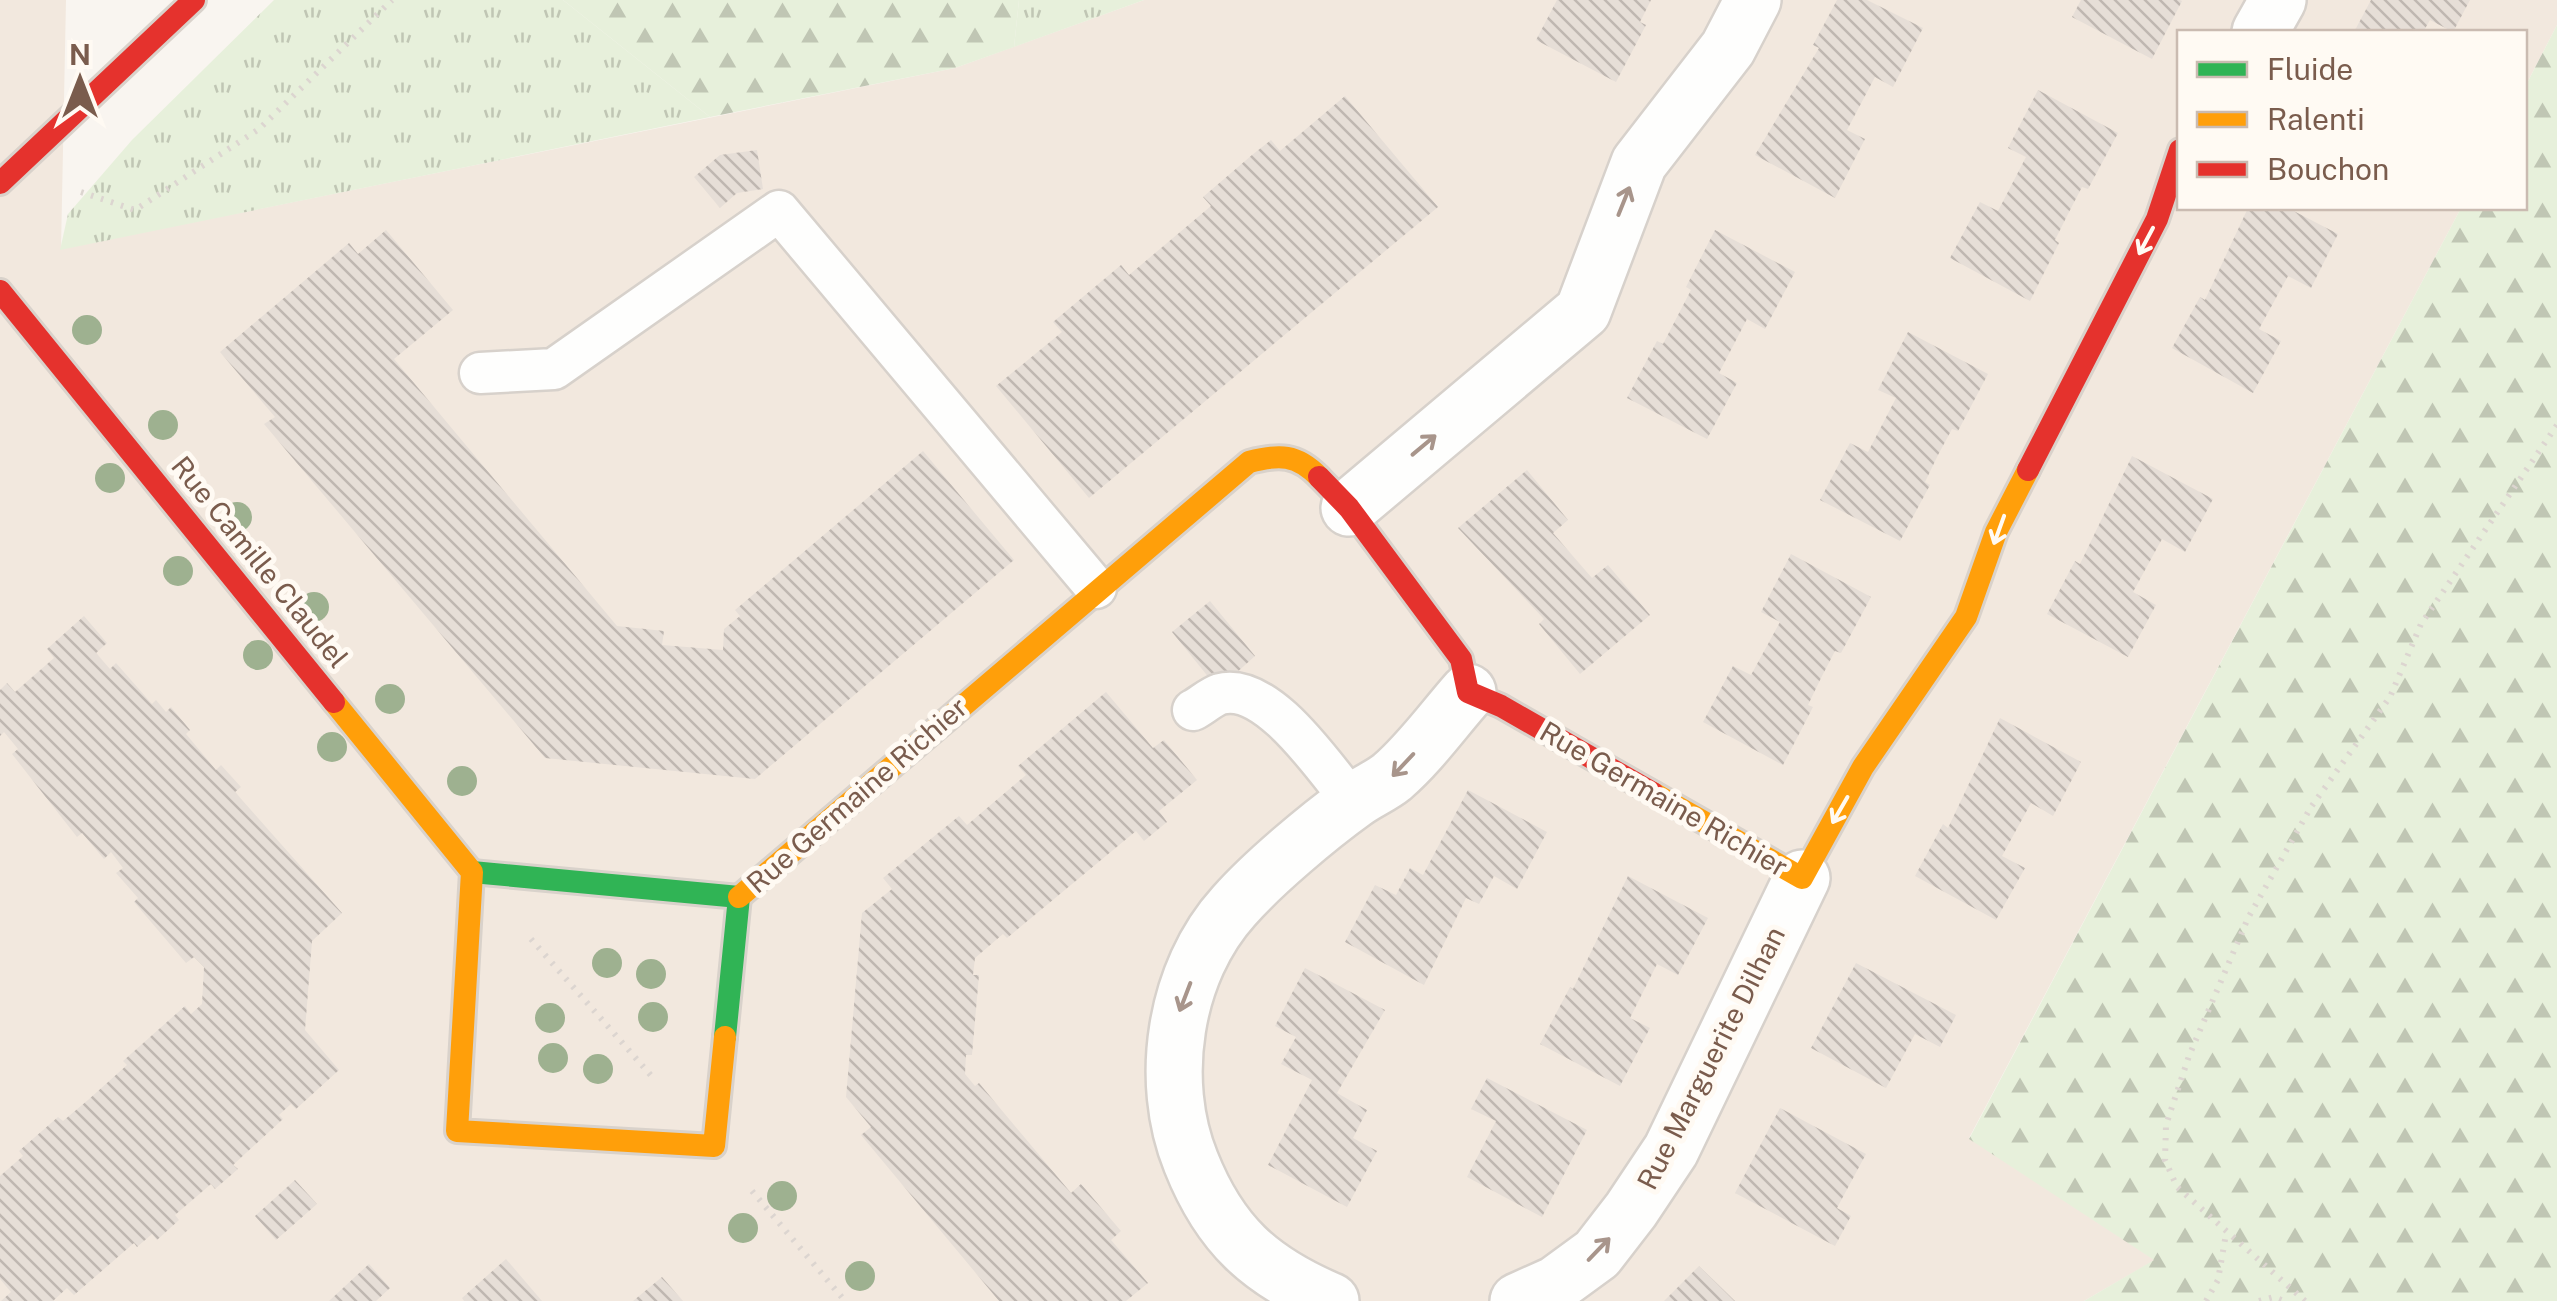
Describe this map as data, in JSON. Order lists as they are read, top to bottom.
{
  "streets": {
    "street": ["Rue Camille Claudel", "Rue Germaine Richier", "Rue Marguerite Dilhan"]
  },
  "crossings": [
    ["Rue Germaine Richier", "Rue Marguerite Dilhan"]
  ],
  "one_way": ["Rue Germaine Richier", "Rue Marguerite Dilhan"],
  "legend": ["Fluide", "Ralenti", "Bouchon"],
  "north": "top"
}
